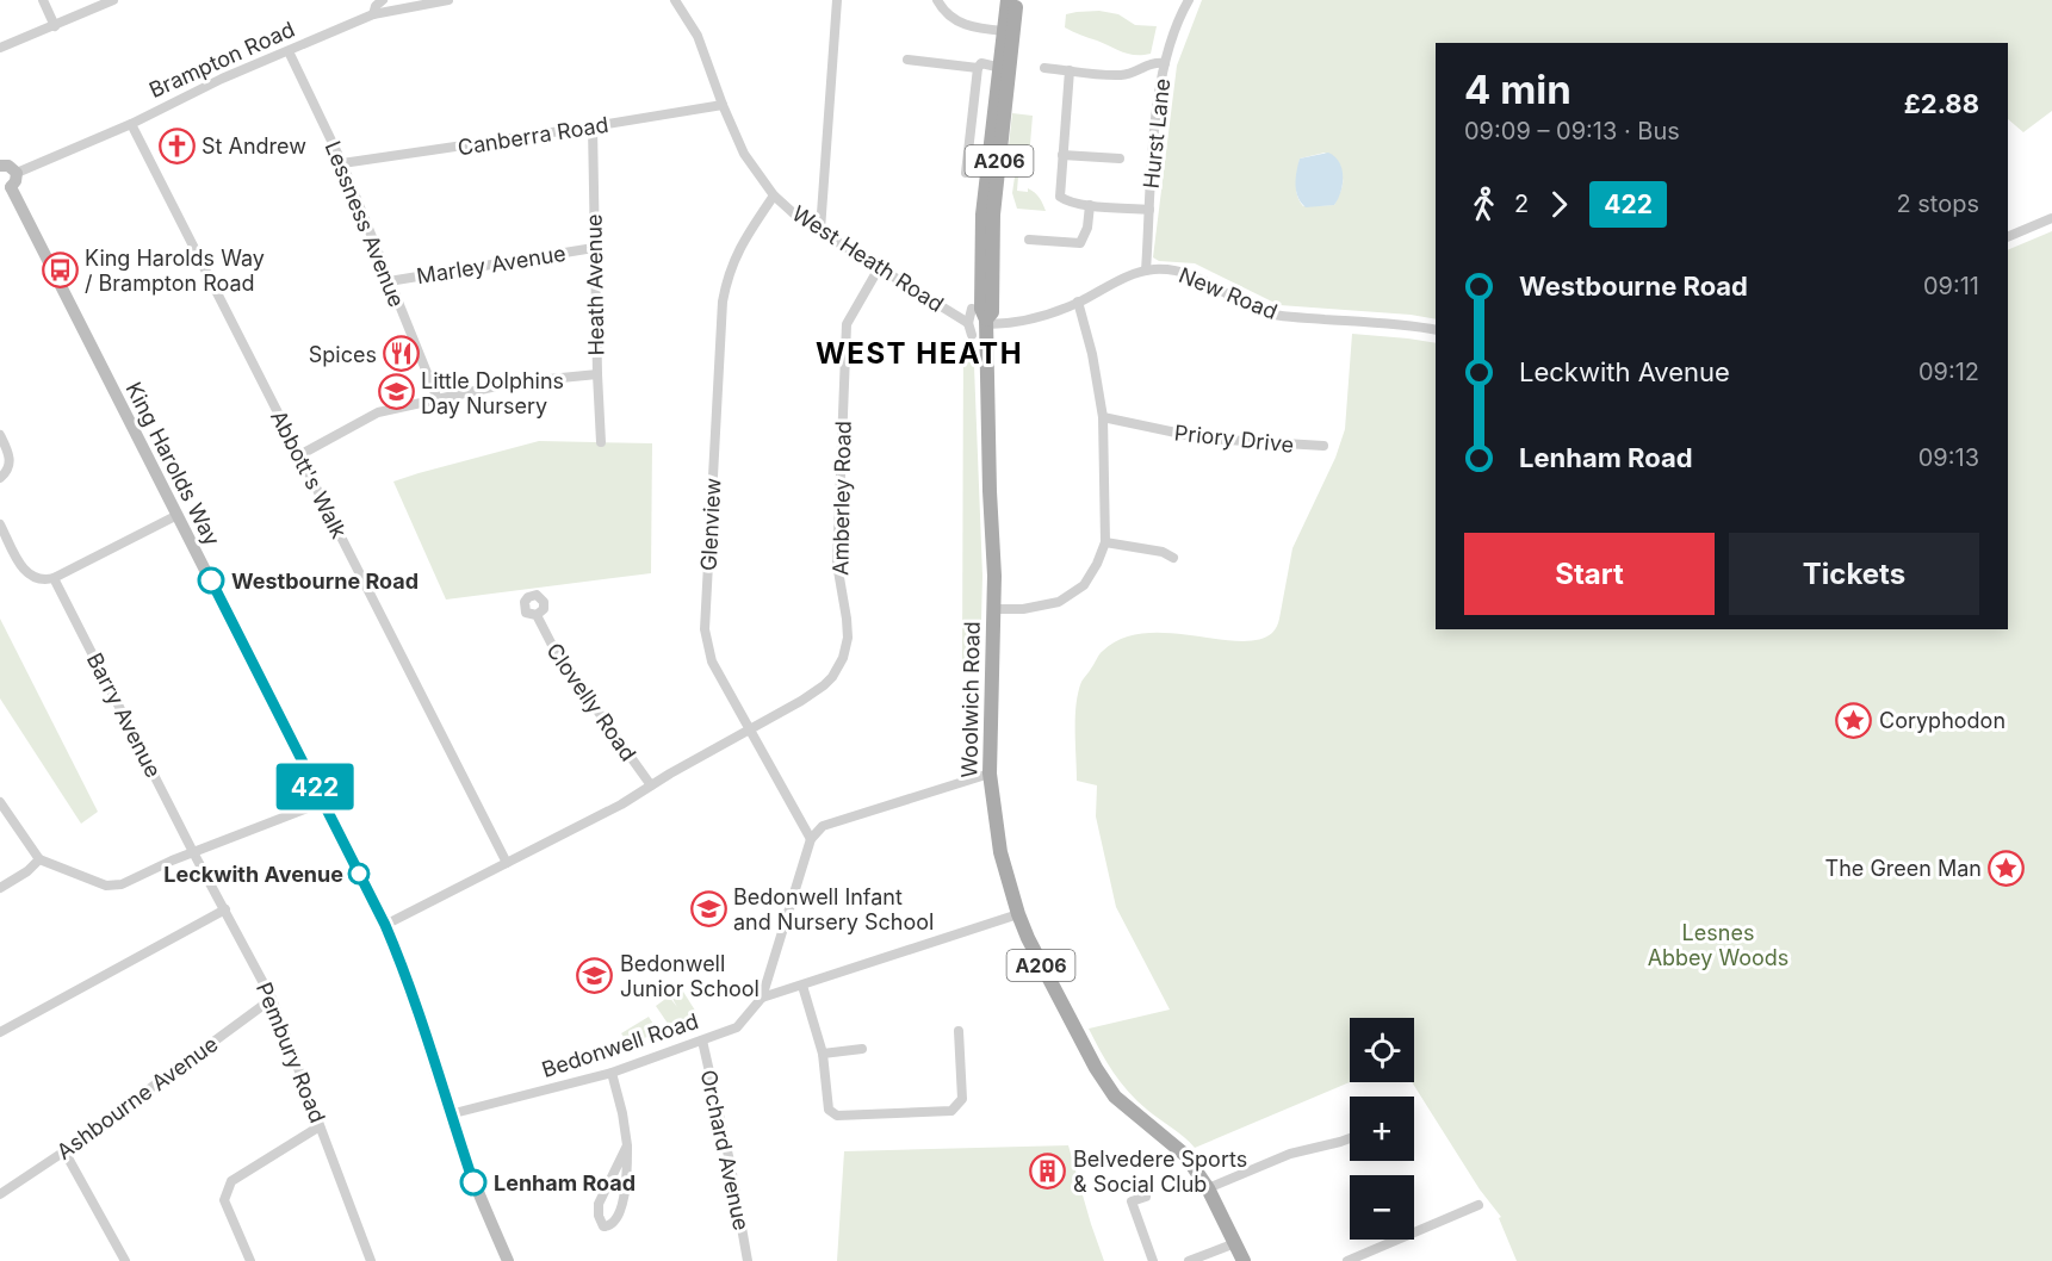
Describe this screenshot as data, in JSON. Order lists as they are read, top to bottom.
{
  "streets": {
    "main road": ["A206", "Woolwich Road"],
    "street": [
      "Brampton Road",
      "Hurst Lane",
      "Canberra Road",
      "Lessness Avenue",
      "West Heath Road",
      "Marley Avenue",
      "Heath Avenue",
      "New Road",
      "Priory Drive",
      "King Harolds Way",
      "Abbott's Walk",
      "Amberley Road",
      "Glenview",
      "Clovelly Road",
      "Barry Avenue",
      "Bedonwell Road",
      "Pembury Road",
      "Ashbourne Avenue",
      "Orchard Avenue"
    ]
  },
  "crossings": [
    ["Brampton Road", "Lessness Avenue"],
    ["Brampton Road", "Abbott's Walk"],
    ["Hurst Lane", "New Road"],
    ["Canberra Road", "Lessness Avenue"],
    ["Canberra Road", "West Heath Road"],
    ["Canberra Road", "Heath Avenue"],
    ["Lessness Avenue", "Marley Avenue"],
    ["West Heath Road", "Amberley Road"],
    ["West Heath Road", "Glenview"],
    ["Marley Avenue", "Heath Avenue"],
    ["New Road", "Woolwich Road"],
    ["King Harolds Way", "Bedonwell Road"],
    ["Amberley Road", "Glenview"],
    ["Glenview", "Bedonwell Road"],
    ["Barry Avenue", "Pembury Road"],
    ["Bedonwell Road", "Orchard Avenue"],
    ["Pembury Road", "Ashbourne Avenue"]
  ],
  "districts": ["WEST HEATH"],
  "parks": ["Lesnes Abbey Woods"],
  "places": {
    "church": ["St Andrew"],
    "bus stop": ["King Harolds Way / Brampton Road"],
    "restaurant": ["Spices"],
    "school or university": ["Little Dolphins Day Nursery", "Bedonwell Infant and Nursery School", "Bedonwell Junior School"],
    "other": ["Westbourne Road", "Leckwith Avenue", "Lenham Road"],
    "place": ["Coryphodon", "The Green Man"],
    "building": ["Belvedere Sports & Social Club"]
  },
  "lines": ["bus line 422"],
  "page": {
    "on_map": "422",
    "heading": ["4 min", "09:09 – 09:13 · Bus", "£2.88"],
    "legs": ["2", "422", "2 stops"],
    "list": [
      {
        "name": "Westbourne Road",
        "value": "09:11"
      },
      {
        "name": "Leckwith Avenue",
        "value": "09:12"
      },
      {
        "name": "Lenham Road",
        "value": "09:13"
      }
    ],
    "buttons": ["Start", "Tickets"],
    "map_buttons": ["+", "−"]
  }
}
